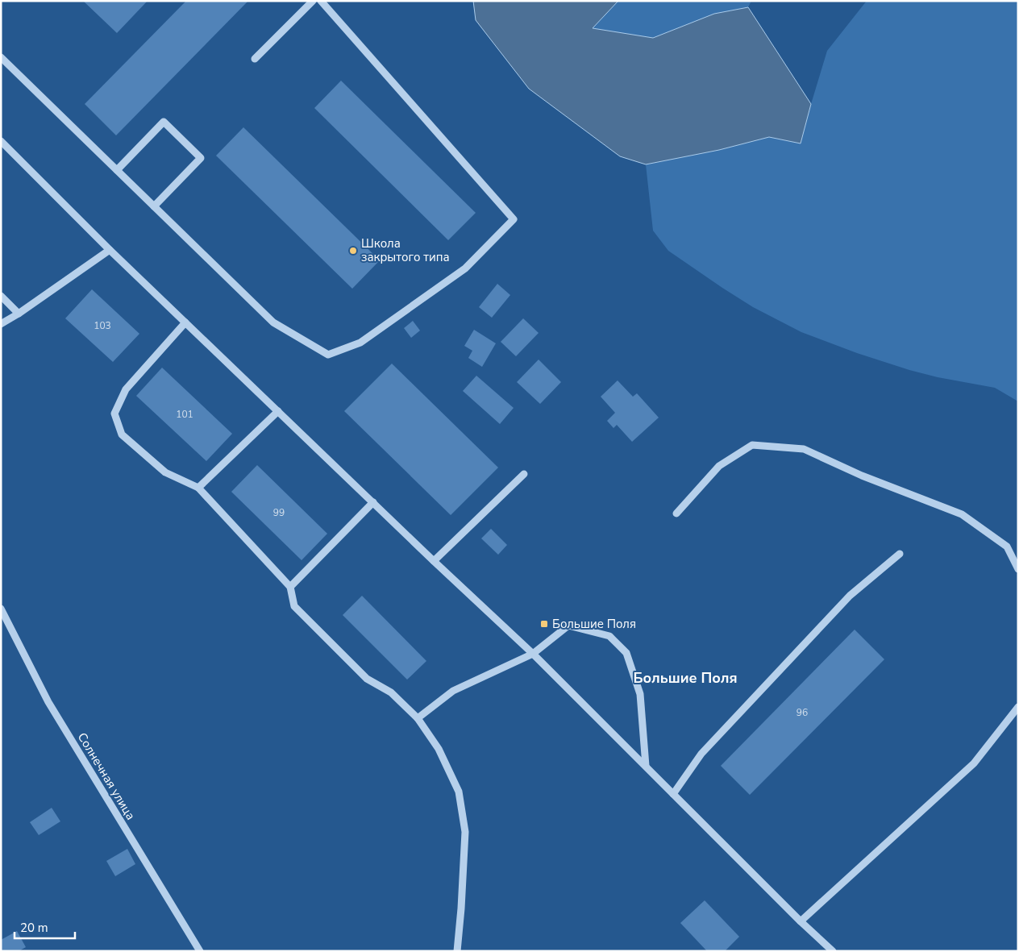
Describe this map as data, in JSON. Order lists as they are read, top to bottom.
{
  "streets": {
    "street": ["Солнечная улица"]
  },
  "districts": ["Большие Поля"],
  "places": {
    "other": ["Школа закрытого типа"],
    "transit": ["Большие Поля"]
  },
  "house_numbers": [
    "103",
    "101",
    "99",
    "96"
  ],
  "scale_bar": "20 m"
}
